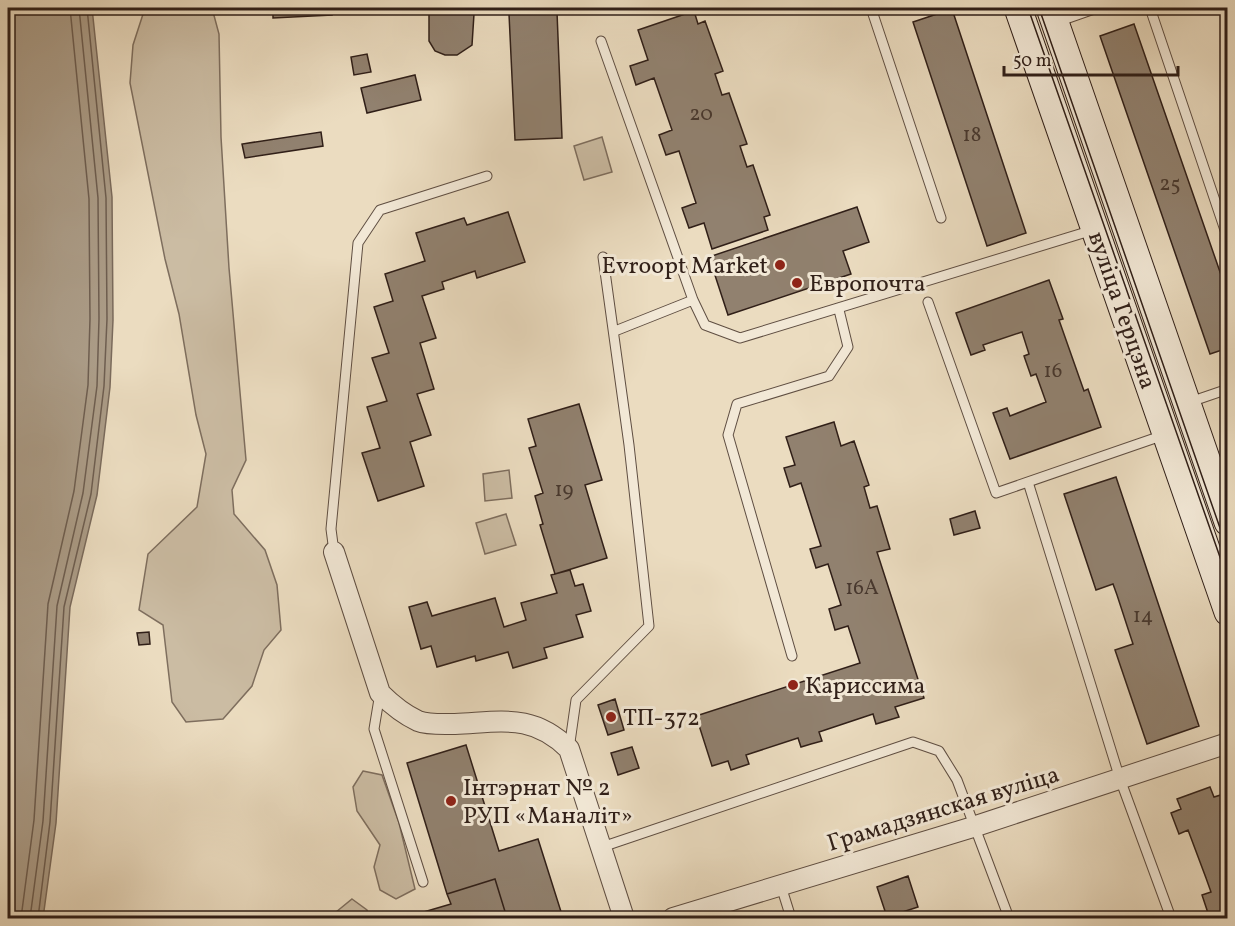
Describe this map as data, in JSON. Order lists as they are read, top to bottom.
{
  "streets": {
    "main road": ["вуліца Герцэна"],
    "street": ["Грамадзянская вуліца"]
  },
  "places": [
    "Evroopt Market",
    "Европочта",
    "Кариссима",
    "ТП-372",
    "Інтэрнат № 2 РУП «Маналіт»"
  ],
  "house_numbers": [
    "20",
    "18",
    "25",
    "16",
    "19",
    "16А",
    "14"
  ],
  "scale_bar": "50 m"
}
